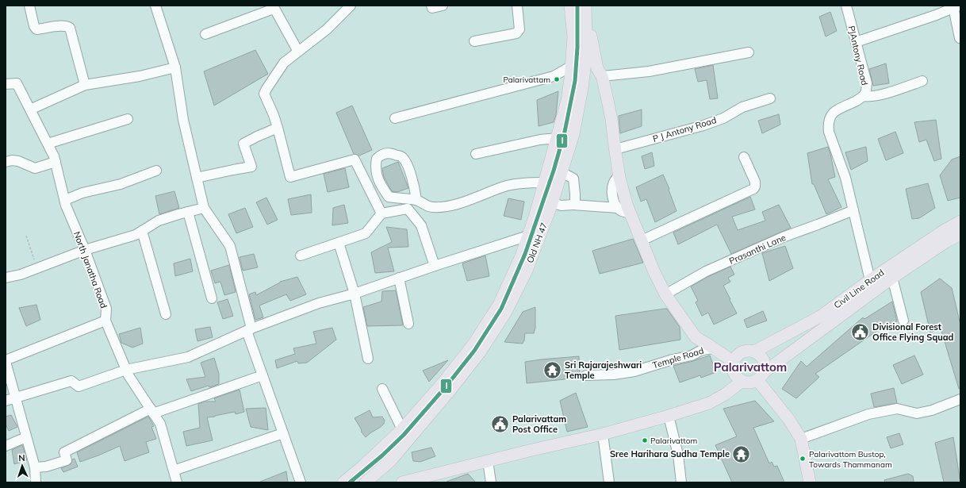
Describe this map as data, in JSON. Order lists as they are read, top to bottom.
{
  "streets": {
    "main road": ["Old NH 47", "Civil Line Road"],
    "street": [
      "PJAntony Road",
      "P J Antony Road",
      "Prasanthi Lane",
      "North Janatha Road",
      "Temple Road"
    ]
  },
  "crossings": [
    ["PJAntony Road", "Prasanthi Lane"],
    ["P J Antony Road", "Old NH 47"],
    ["Old NH 47", "Prasanthi Lane"],
    ["Old NH 47", "Civil Line Road"],
    ["Old NH 47", "Temple Road"]
  ],
  "districts": ["Palarivattom"],
  "places": {
    "other": ["Palarivattam", "Palarivattom", "Palarivattom Bustop, Towards Thammanam"],
    "public building": ["Divisional Forest Office Flying Squad", "Palarivattam Post Office"],
    "temple": ["Sri Rajarajeshwari Temple", "Sree Harihara Sudha Temple"]
  },
  "lines": ["transit line I"],
  "north": "top"
}
